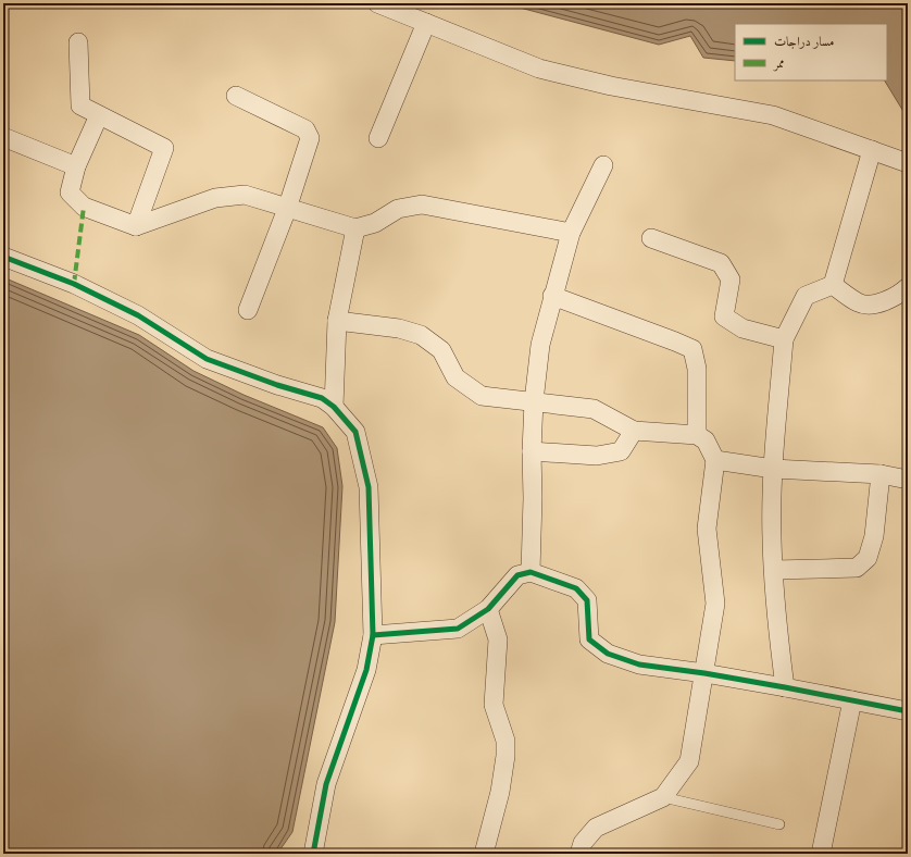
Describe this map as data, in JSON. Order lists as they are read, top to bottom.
{
  "legend": ["مسار دراجات", "ممر"]
}
